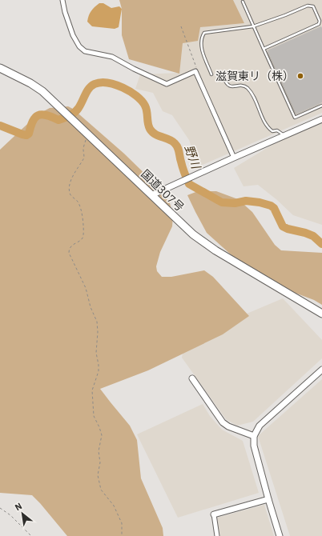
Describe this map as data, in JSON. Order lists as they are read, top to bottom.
{
  "streets": {
    "highway": ["国道307号"]
  },
  "water": ["野川"],
  "places": ["滋賀東リ（株）"],
  "north": "top left"
}
